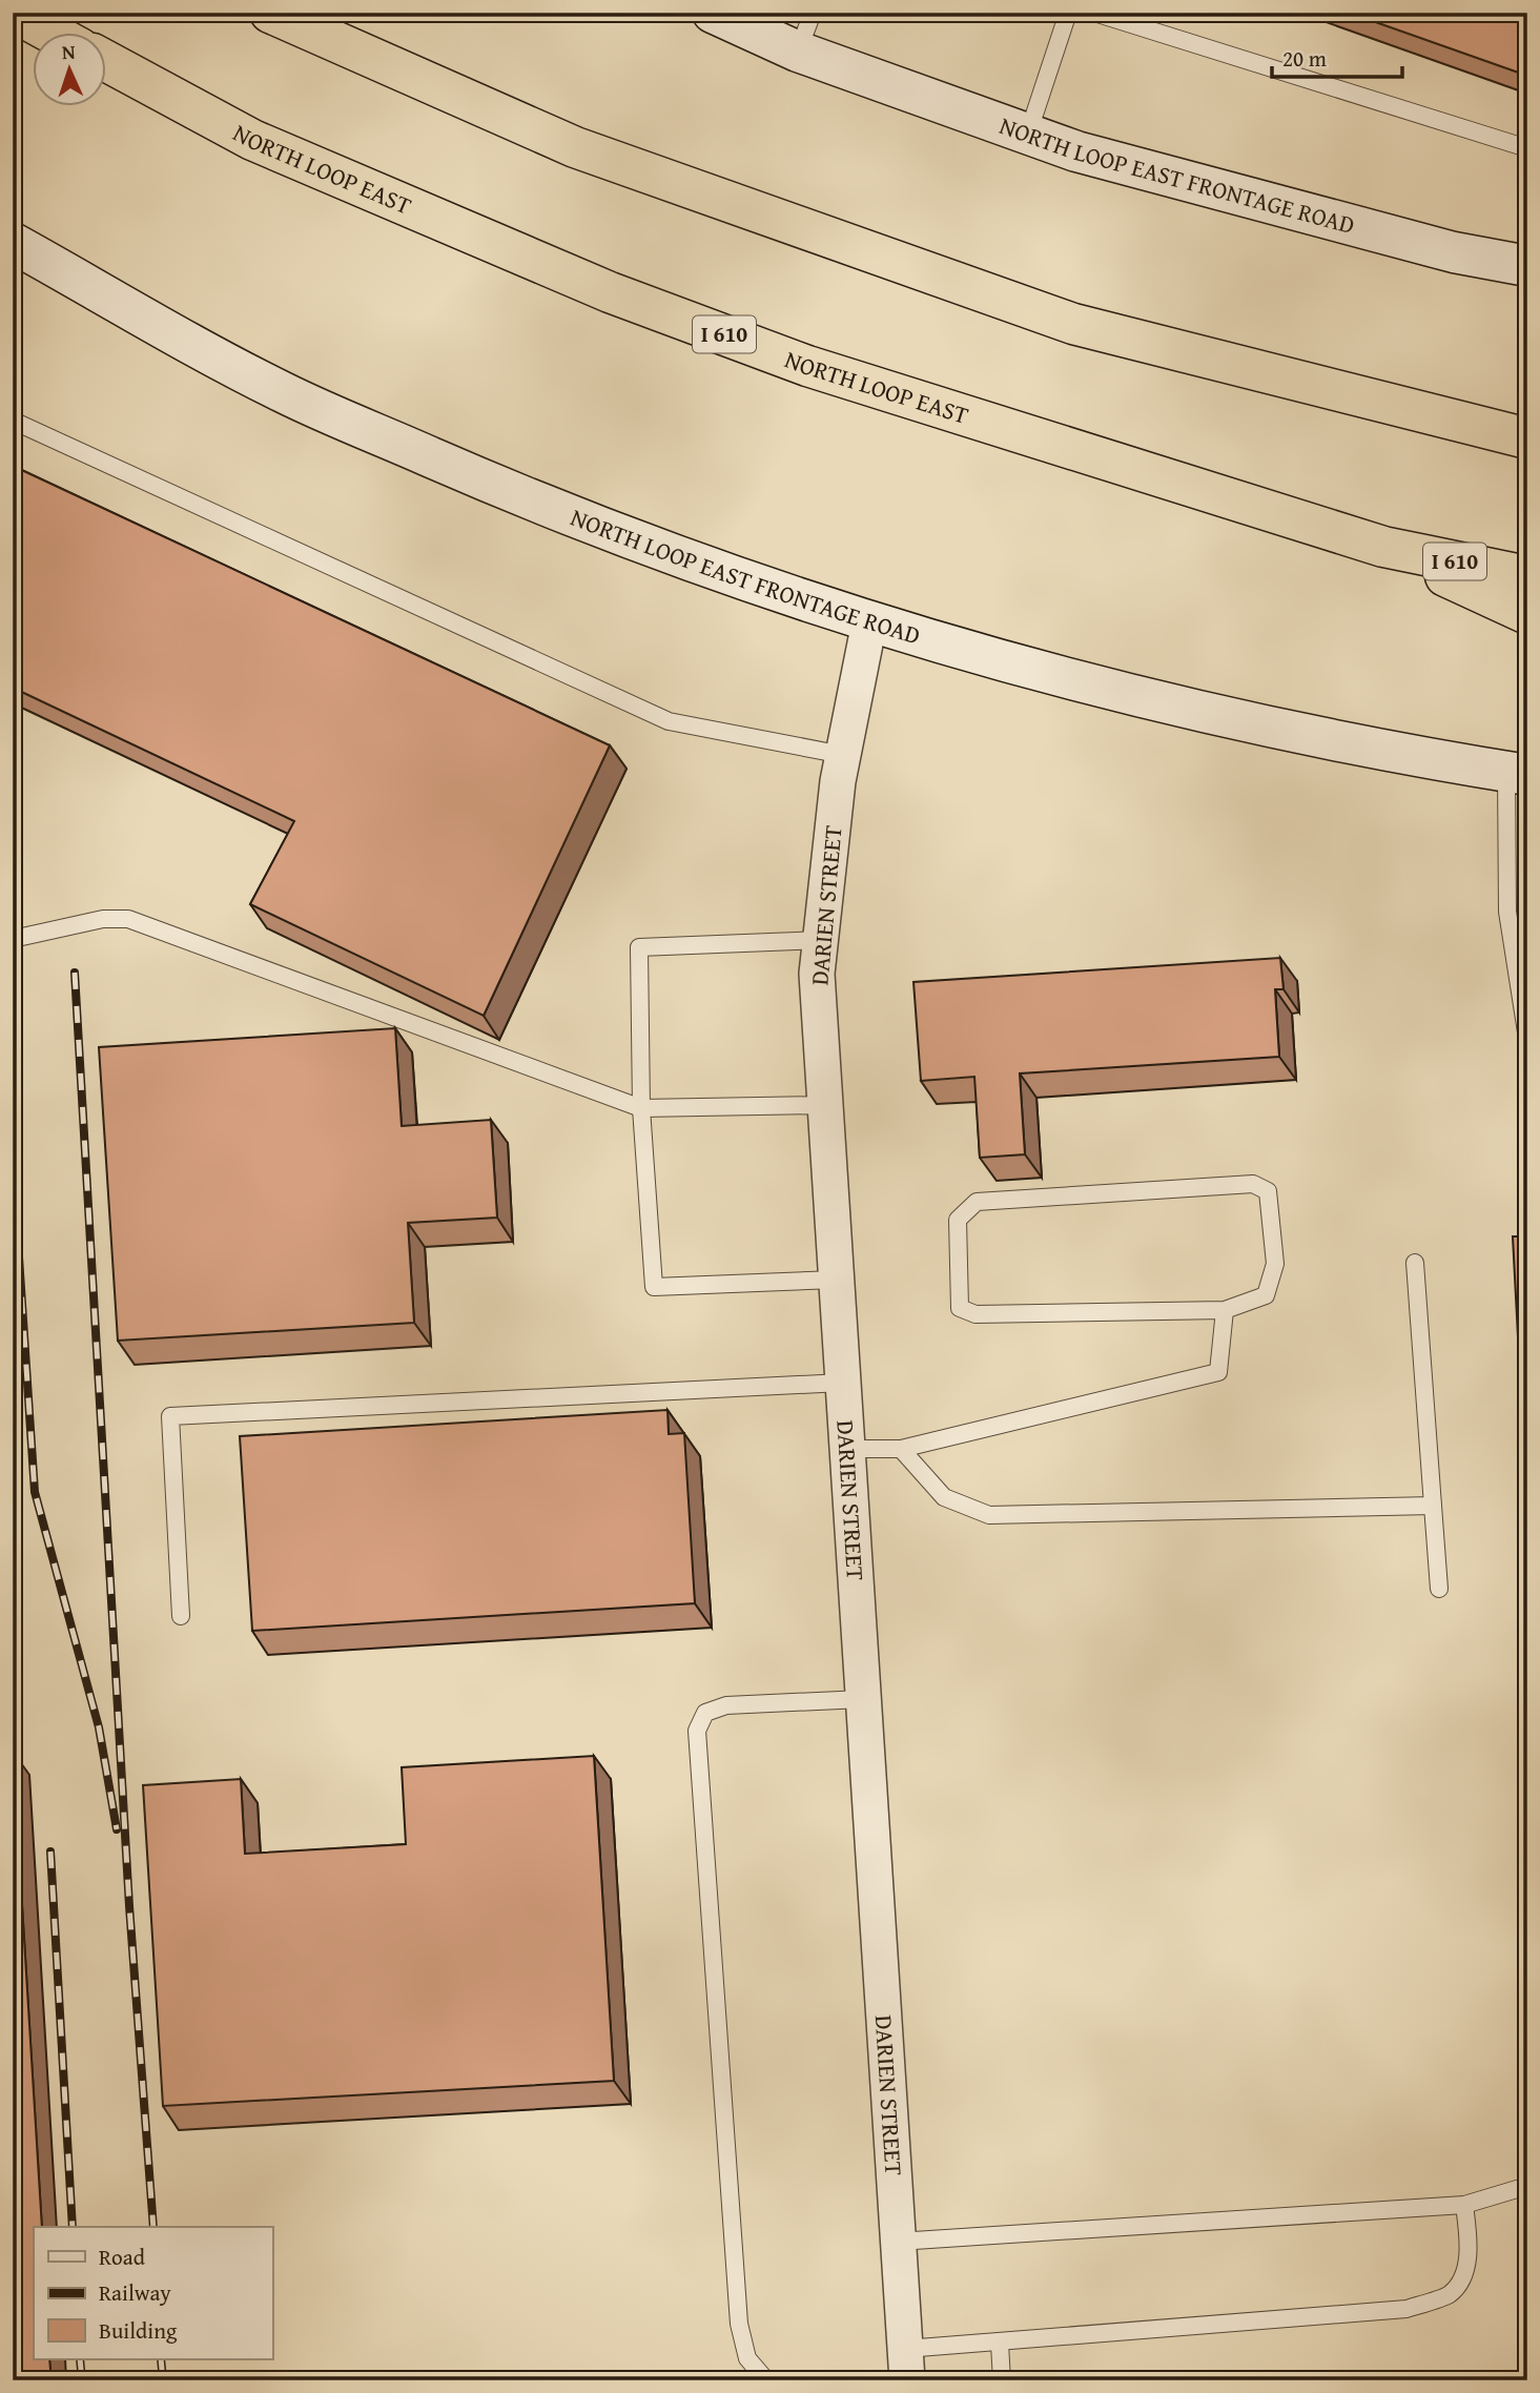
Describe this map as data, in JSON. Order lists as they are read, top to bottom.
{
  "streets": {
    "highway": ["NORTH LOOP EAST", "I 610"],
    "main road": ["NORTH LOOP EAST FRONTAGE ROAD"],
    "street": ["DARIEN STREET"]
  },
  "crossings": [
    ["NORTH LOOP EAST FRONTAGE ROAD", "DARIEN STREET"]
  ],
  "legend": ["Road", "Railway", "Building"],
  "scale_bar": "20 m",
  "north": "top"
}
